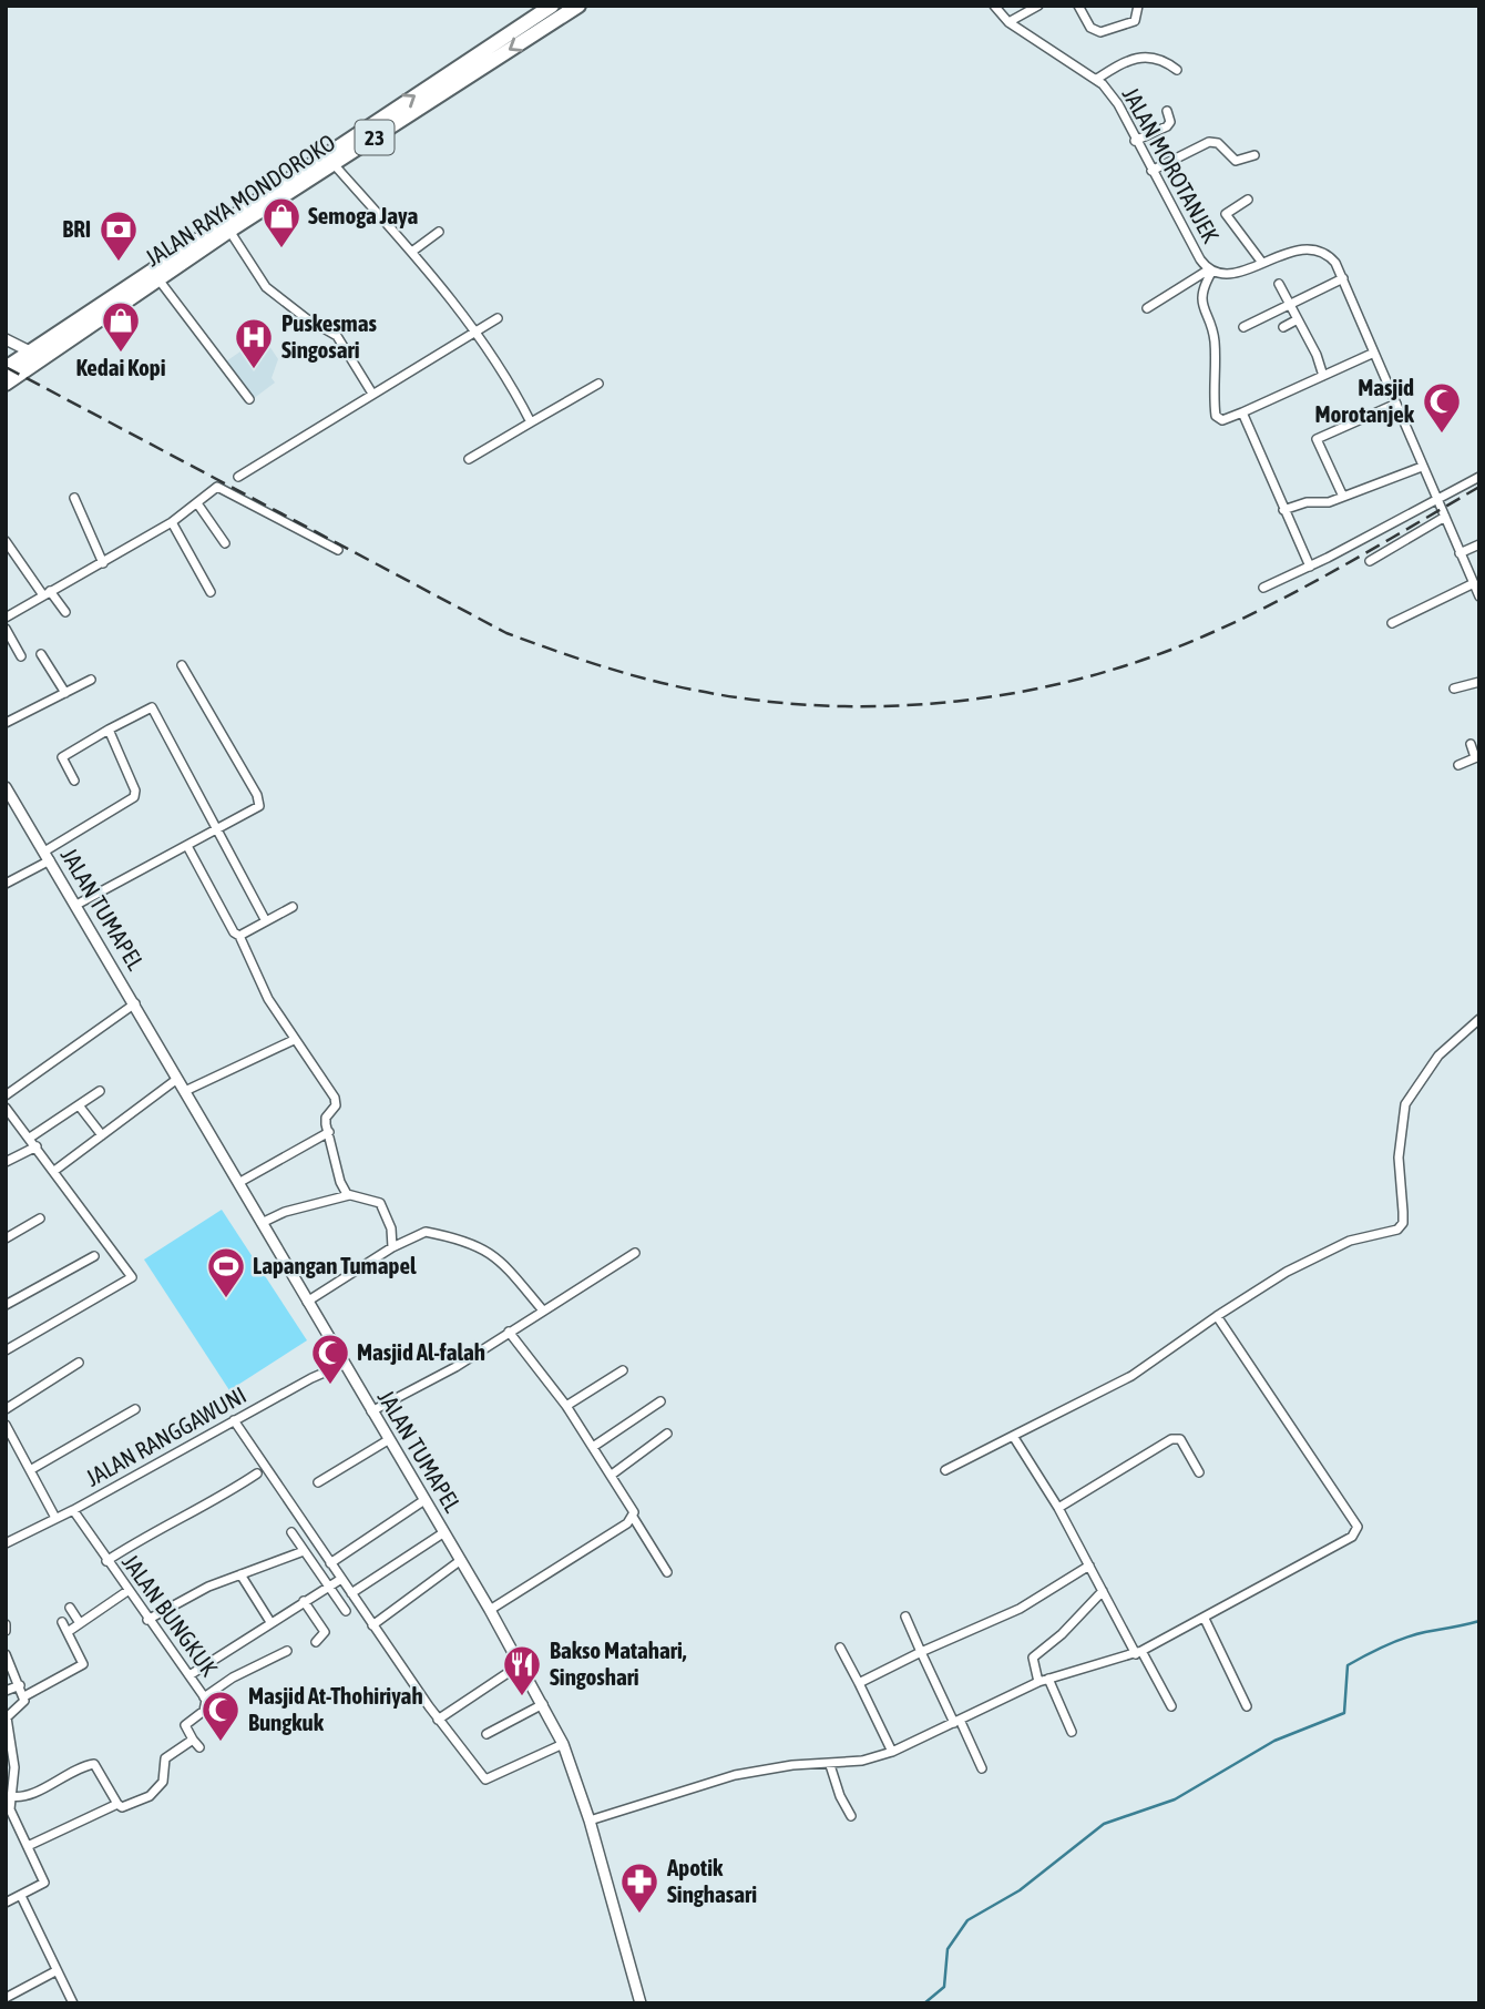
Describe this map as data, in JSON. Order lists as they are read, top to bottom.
{
  "streets": {
    "highway": ["23", "JALAN RAYA MONDOROKO"],
    "street": [
      "JALAN MOROTANJEK",
      "JALAN TUMAPEL",
      "JALAN RANGGAWUNI",
      "JALAN BUNGKUK"
    ]
  },
  "crossings": [
    ["JALAN TUMAPEL", "JALAN RANGGAWUNI"],
    ["JALAN RANGGAWUNI", "JALAN BUNGKUK"]
  ],
  "places": {
    "shop": ["Semoga Jaya", "Kedai Kopi"],
    "bank": ["BRI"],
    "hospital": ["Puskesmas Singosari"],
    "mosque": ["Masjid Morotanjek", "Masjid Al-falah", "Masjid At-Thohiriyah Bungkuk"],
    "sports": ["Lapangan Tumapel"],
    "restaurant": ["Bakso Matahari, Singoshari"],
    "pharmacy": ["Apotik Singhasari"]
  }
}
